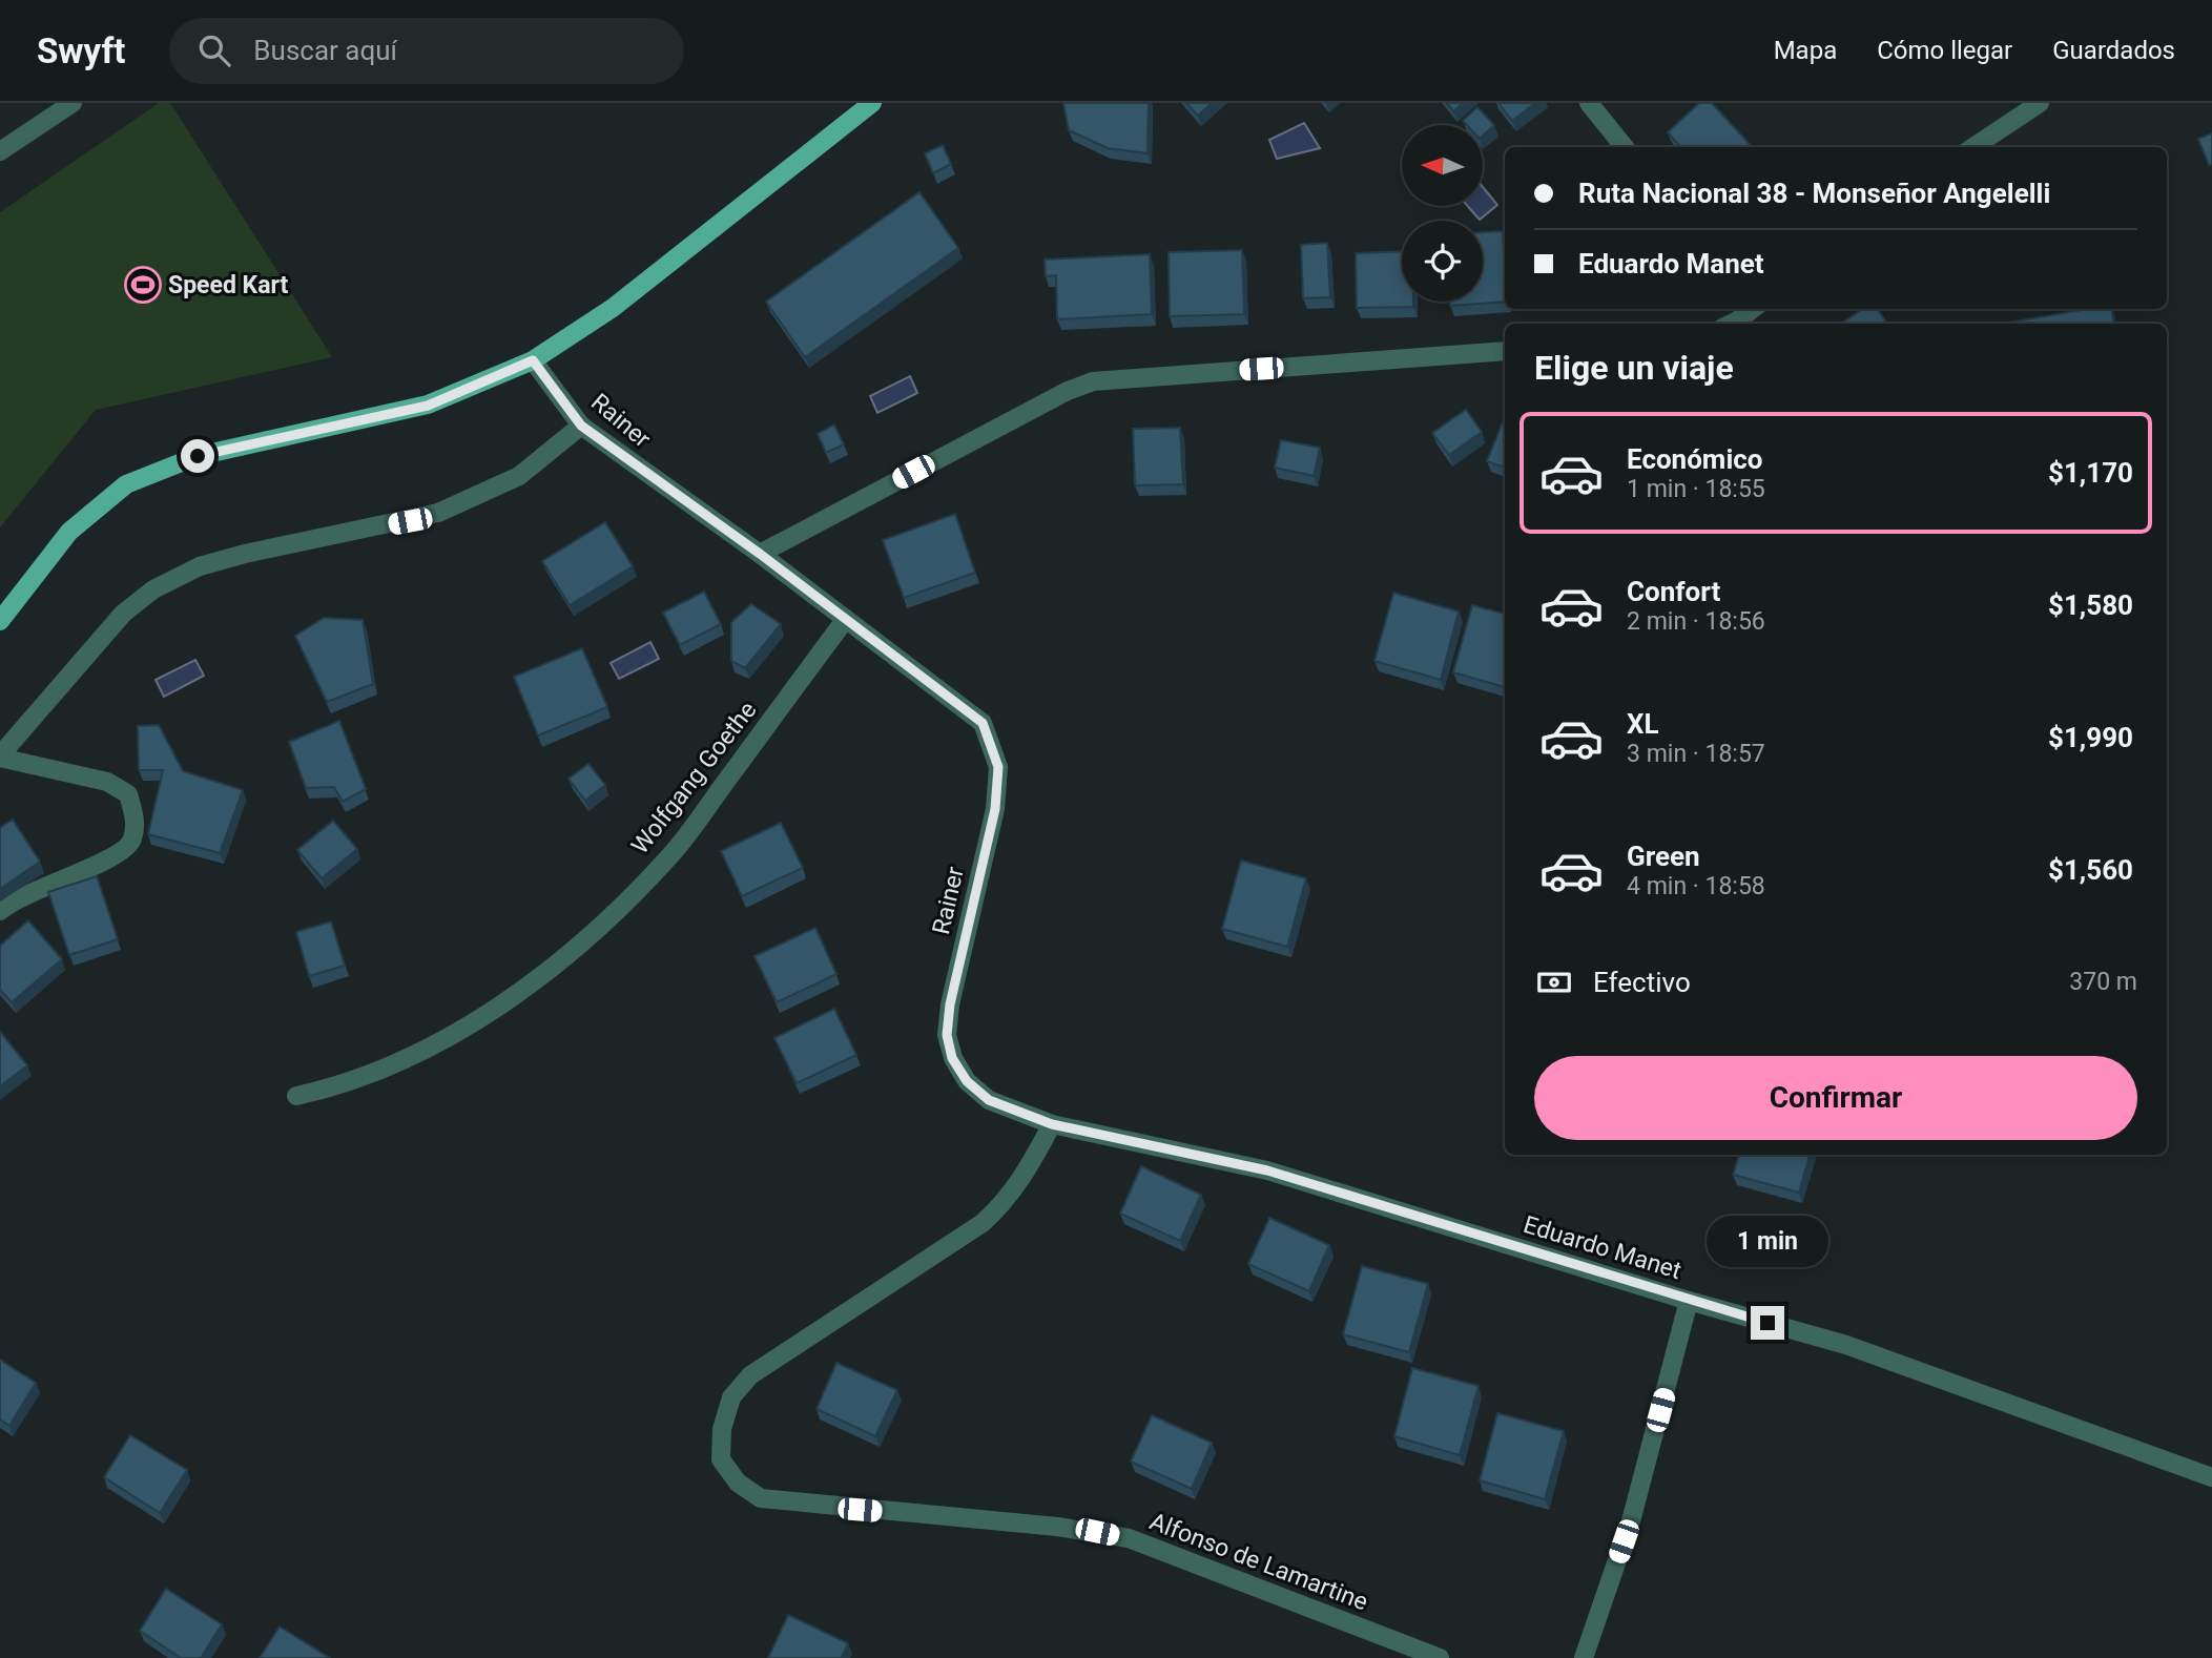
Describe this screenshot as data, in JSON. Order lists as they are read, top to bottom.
{
  "streets": {
    "street": [
      "Rainer",
      "Wolfgang Goethe",
      "Eduardo Manet",
      "Alfonso de Lamartine"
    ]
  },
  "crossings": [
    ["Rainer", "Wolfgang Goethe"],
    ["Rainer", "Eduardo Manet"],
    ["Rainer", "Alfonso de Lamartine"],
    ["Eduardo Manet", "Alfonso de Lamartine"]
  ],
  "places": {
    "sports": ["Speed Kart"]
  },
  "north": "left",
  "page": {
    "header": "Swyft",
    "search": "Buscar aquí",
    "nav": ["Mapa", "Cómo llegar", "Guardados"],
    "banner": ["Ruta Nacional 38 - Monseñor Angelelli", "Eduardo Manet"],
    "heading": "Elige un viaje",
    "list": [
      {
        "name": "Económico",
        "note": "1 min · 18:55",
        "value": "$1,170"
      },
      {
        "name": "Confort",
        "note": "2 min · 18:56",
        "value": "$1,580"
      },
      {
        "name": "XL",
        "note": "3 min · 18:57",
        "value": "$1,990"
      },
      {
        "name": "Green",
        "note": "4 min · 18:58",
        "value": "$1,560"
      }
    ],
    "pay": ["Efectivo", "370 m"],
    "buttons": "Confirmar",
    "bubble": "1 min"
  }
}
